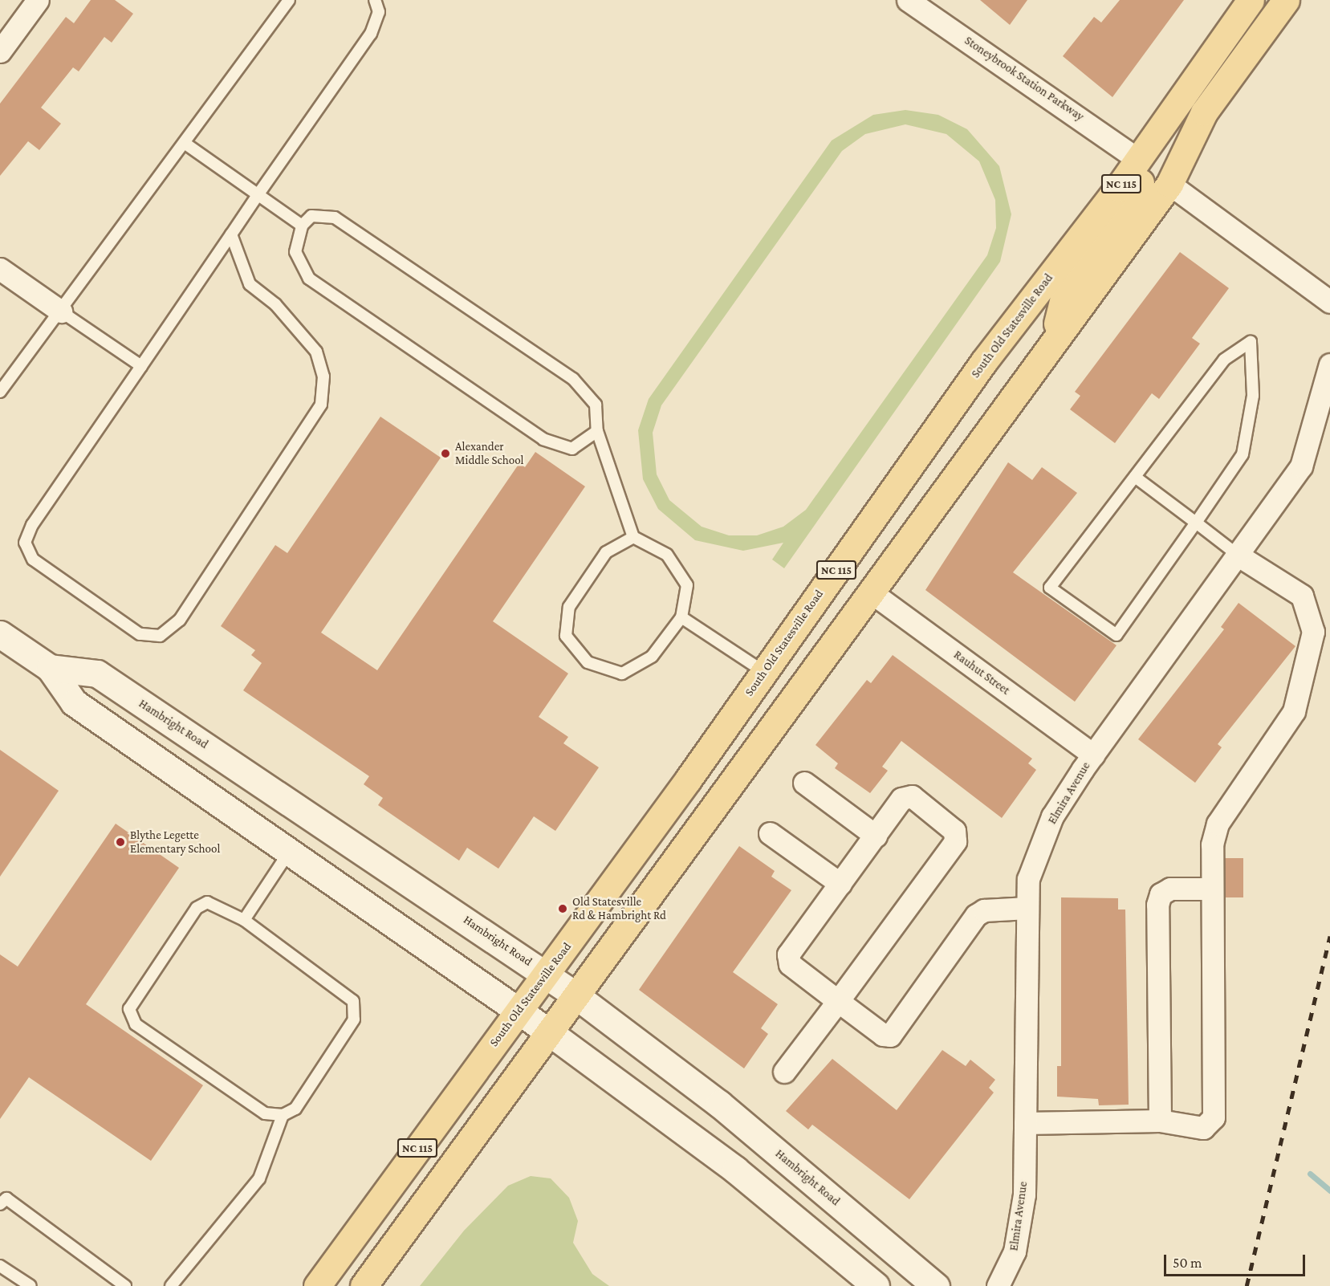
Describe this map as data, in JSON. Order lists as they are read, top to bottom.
{
  "streets": {
    "main road": ["NC 115", "South Old Statesville Road", "Hambright Road"],
    "street": ["Stoneybrook Station Parkway", "Rauhut Street", "Elmira Avenue"]
  },
  "crossings": [
    ["Stoneybrook Station Parkway", "South Old Statesville Road"],
    ["NC 115", "Rauhut Street"],
    ["NC 115", "Hambright Road"],
    ["South Old Statesville Road", "Hambright Road"],
    ["Rauhut Street", "Elmira Avenue"]
  ],
  "places": ["Alexander Middle School", "Blythe Legette Elementary School", "Old Statesville Rd & Hambright Rd"],
  "scale_bar": "50 m"
}
